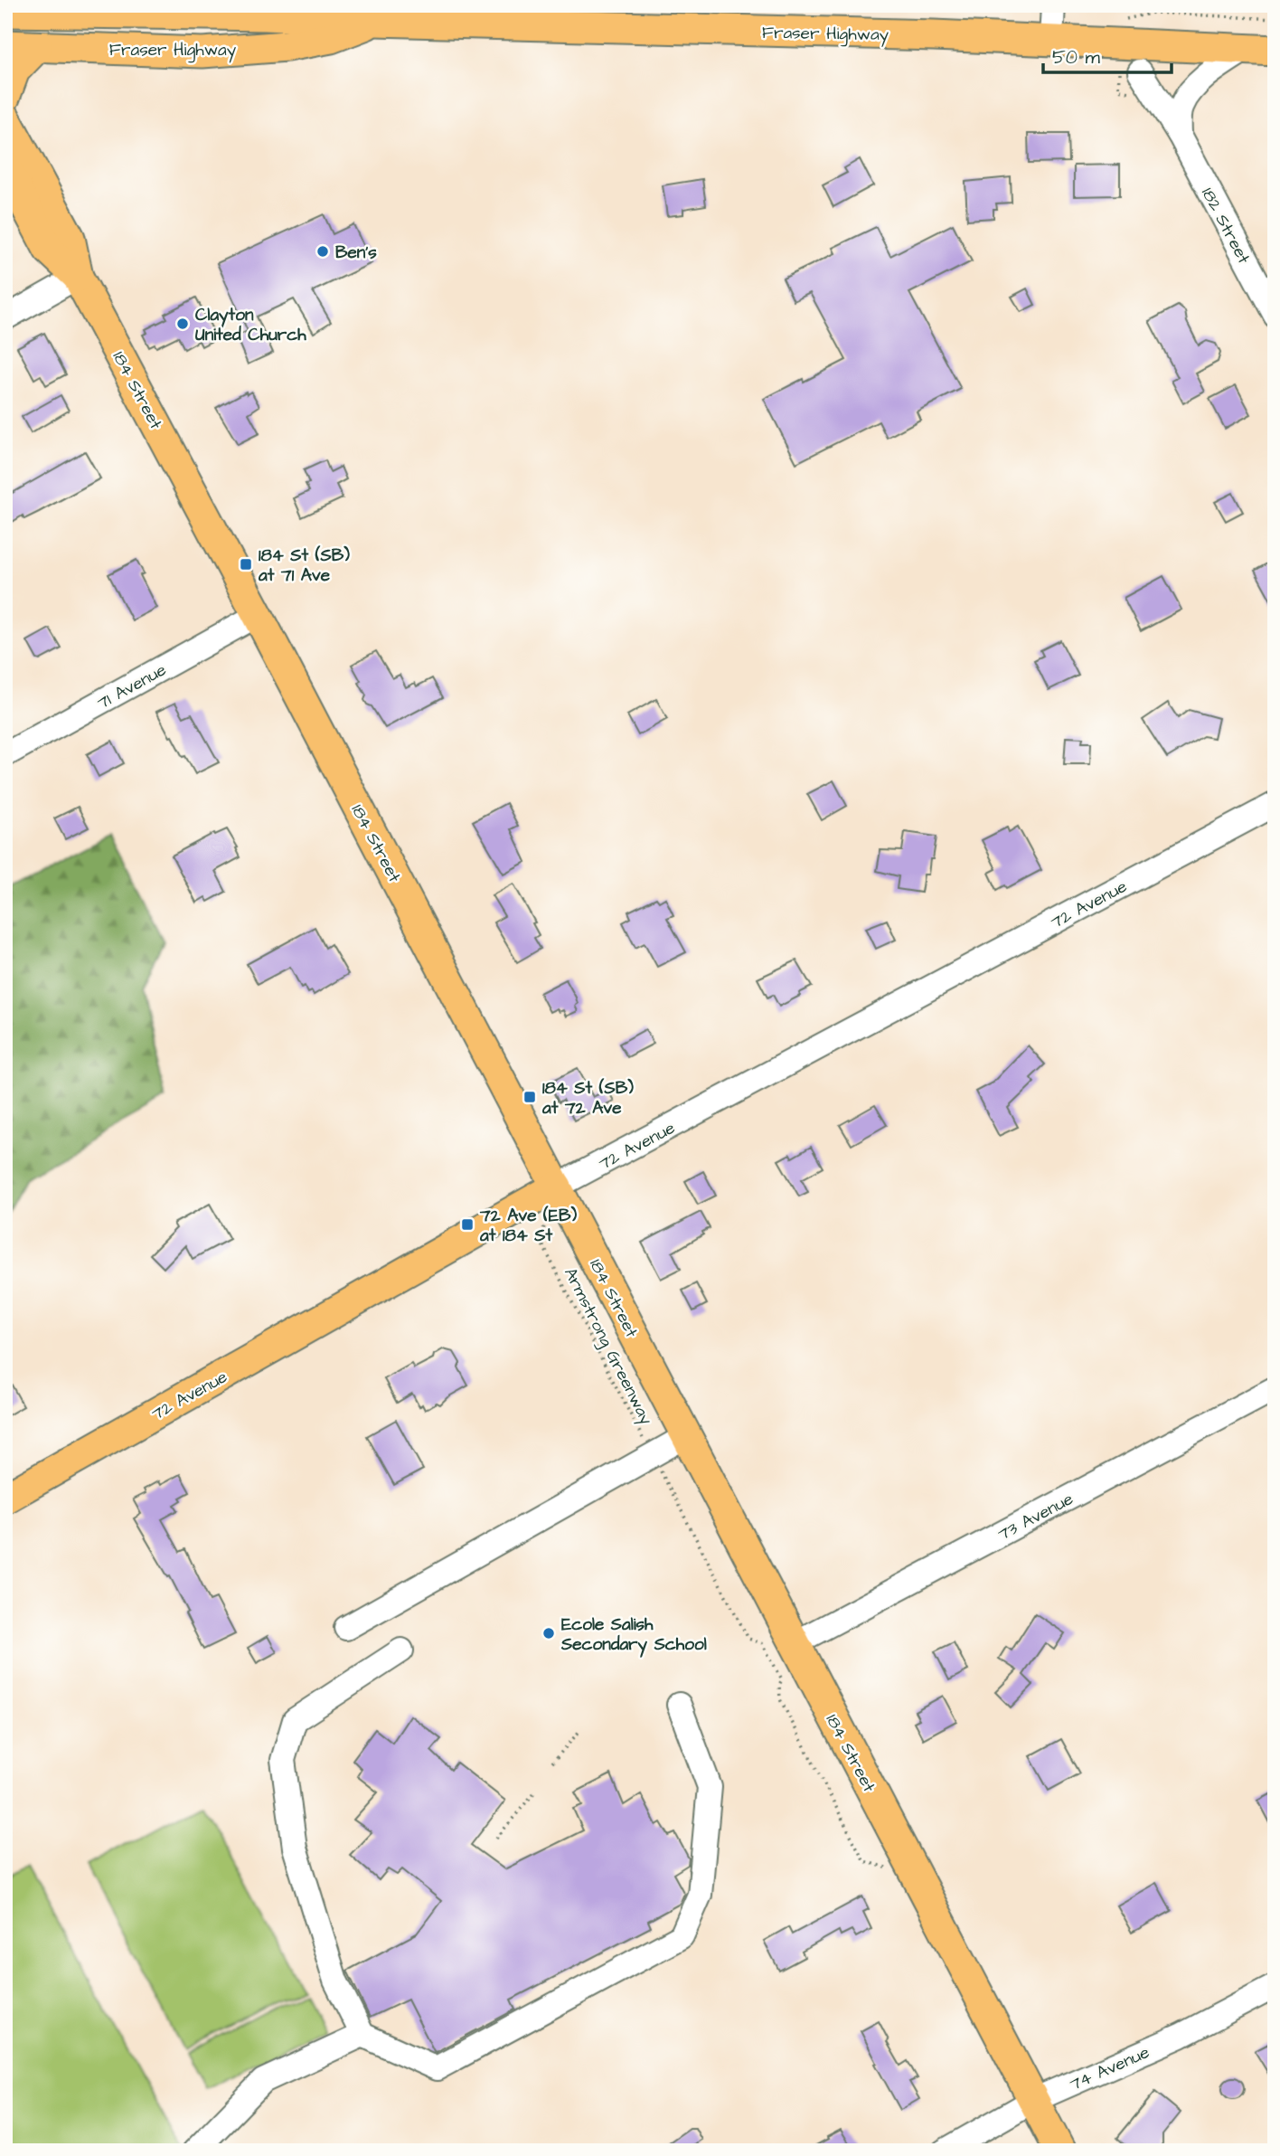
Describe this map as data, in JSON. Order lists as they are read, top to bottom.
{
  "streets": {
    "main road": ["Fraser Highway", "184 Street", "72 Avenue"],
    "street": [
      "182 Street",
      "71 Avenue",
      "73 Avenue",
      "74 Avenue"
    ],
    "path": ["Armstrong Greenway"]
  },
  "crossings": [
    ["184 Street", "71 Avenue"],
    ["184 Street", "72 Avenue"],
    ["184 Street", "73 Avenue"],
    ["184 Street", "74 Avenue"]
  ],
  "places": {
    "other": ["Ben's", "Clayton United Church", "Ecole Salish Secondary School"],
    "transit": ["184 St (SB) at 71 Ave", "184 St (SB) at 72 Ave", "72 Ave (EB) at 184 St"]
  },
  "scale_bar": "50 m"
}
